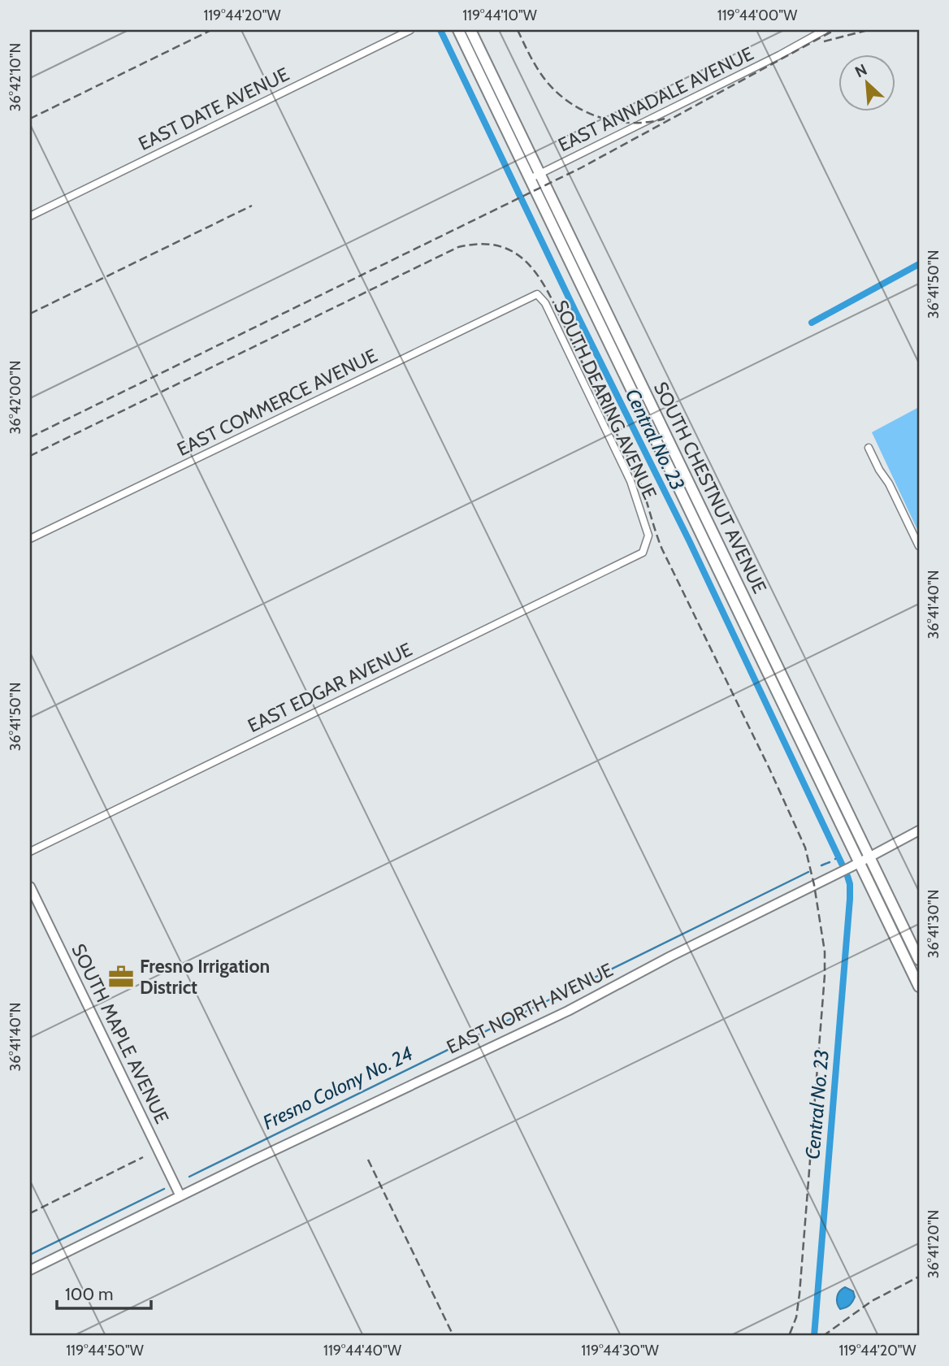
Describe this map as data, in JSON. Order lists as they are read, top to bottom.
{
  "streets": {
    "main road": ["SOUTH CHESTNUT AVENUE"],
    "street": [
      "EAST ANNADALE AVENUE",
      "EAST DATE AVENUE",
      "SOUTH DEARING AVENUE",
      "EAST COMMERCE AVENUE",
      "EAST EDGAR AVENUE",
      "EAST NORTH AVENUE",
      "SOUTH MAPLE AVENUE"
    ]
  },
  "crossings": [
    ["EAST ANNADALE AVENUE", "SOUTH CHESTNUT AVENUE"],
    ["SOUTH DEARING AVENUE", "EAST COMMERCE AVENUE"],
    ["SOUTH DEARING AVENUE", "EAST EDGAR AVENUE"],
    ["SOUTH CHESTNUT AVENUE", "EAST NORTH AVENUE"],
    ["EAST NORTH AVENUE", "SOUTH MAPLE AVENUE"]
  ],
  "water": ["Central No. 23", "Fresno Colony No. 24"],
  "places": {
    "office": ["Fresno Irrigation District"]
  },
  "scale_bar": "100 m",
  "north": "top left",
  "coordinates": [
    "119°44'20\"W",
    "119°44'10\"W",
    "119°44'00\"W",
    "36°42'10\"N",
    "36°41'50\"N",
    "36°42'00\"N",
    "36°41'40\"N",
    "36°41'30\"N",
    "36°41'20\"N",
    "119°44'50\"W",
    "119°44'40\"W",
    "119°44'30\"W"
  ]
}
